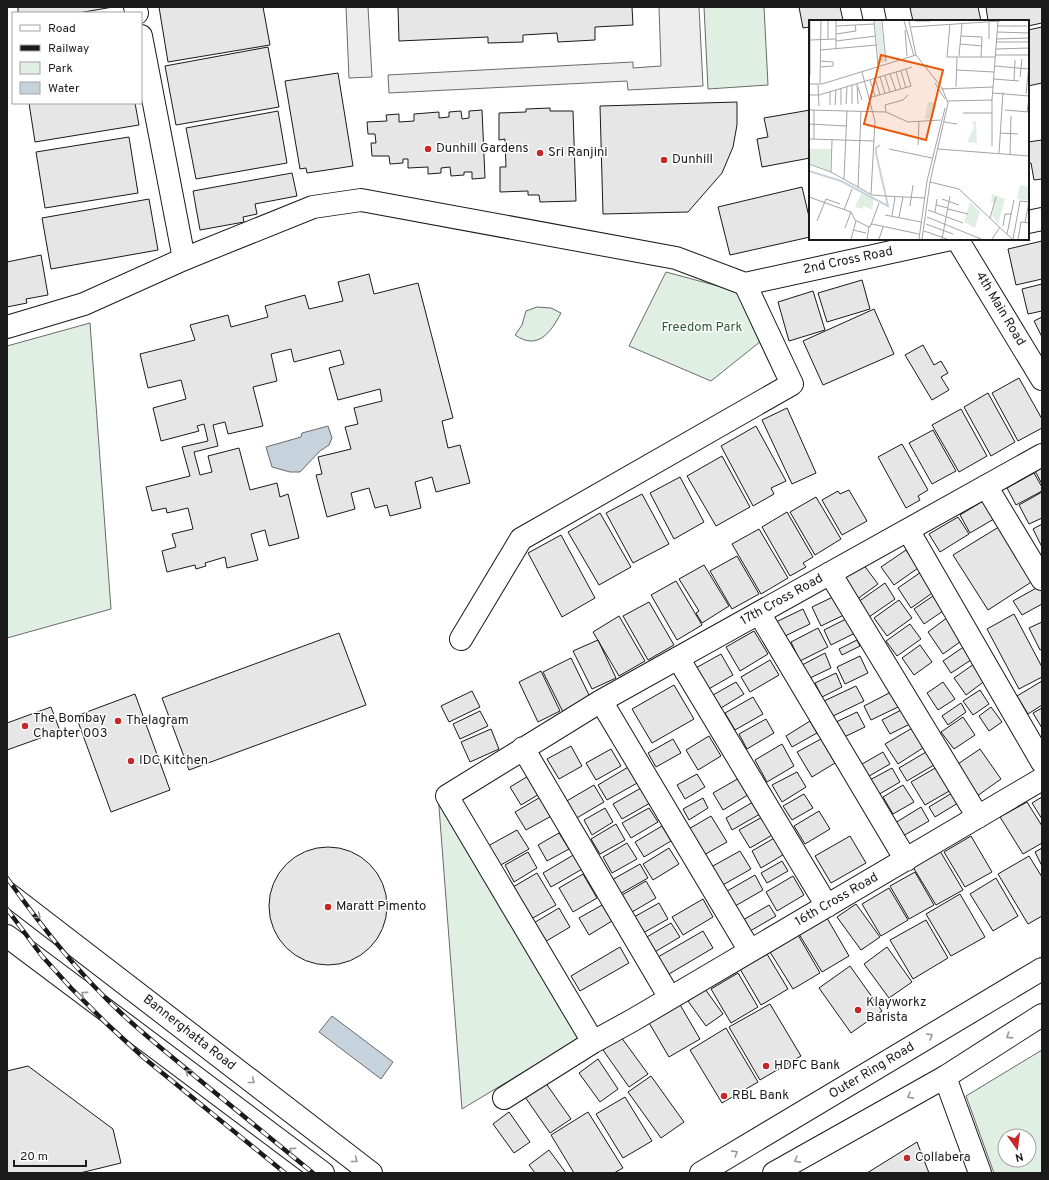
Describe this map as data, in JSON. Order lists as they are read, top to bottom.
{
  "streets": {
    "main road": [
      "2nd Cross Road",
      "4th Main Road",
      "17th Cross Road",
      "16th Cross Road",
      "Bannerghatta Road",
      "Outer Ring Road"
    ]
  },
  "crossings": [
    ["17th Cross Road", "16th Cross Road"]
  ],
  "parks": ["Freedom Park"],
  "places": [
    "Dunhill Gardens",
    "Sri Ranjini",
    "Dunhill",
    "Thelagram",
    "The Bombay Chapter 003",
    "IDC Kitchen",
    "Maratt Pimento",
    "Klayworkz Barista",
    "HDFC Bank",
    "RBL Bank",
    "Collabera"
  ],
  "legend": [
    "Road",
    "Railway",
    "Park",
    "Water"
  ],
  "scale_bar": "20 m",
  "north": "bottom"
}
